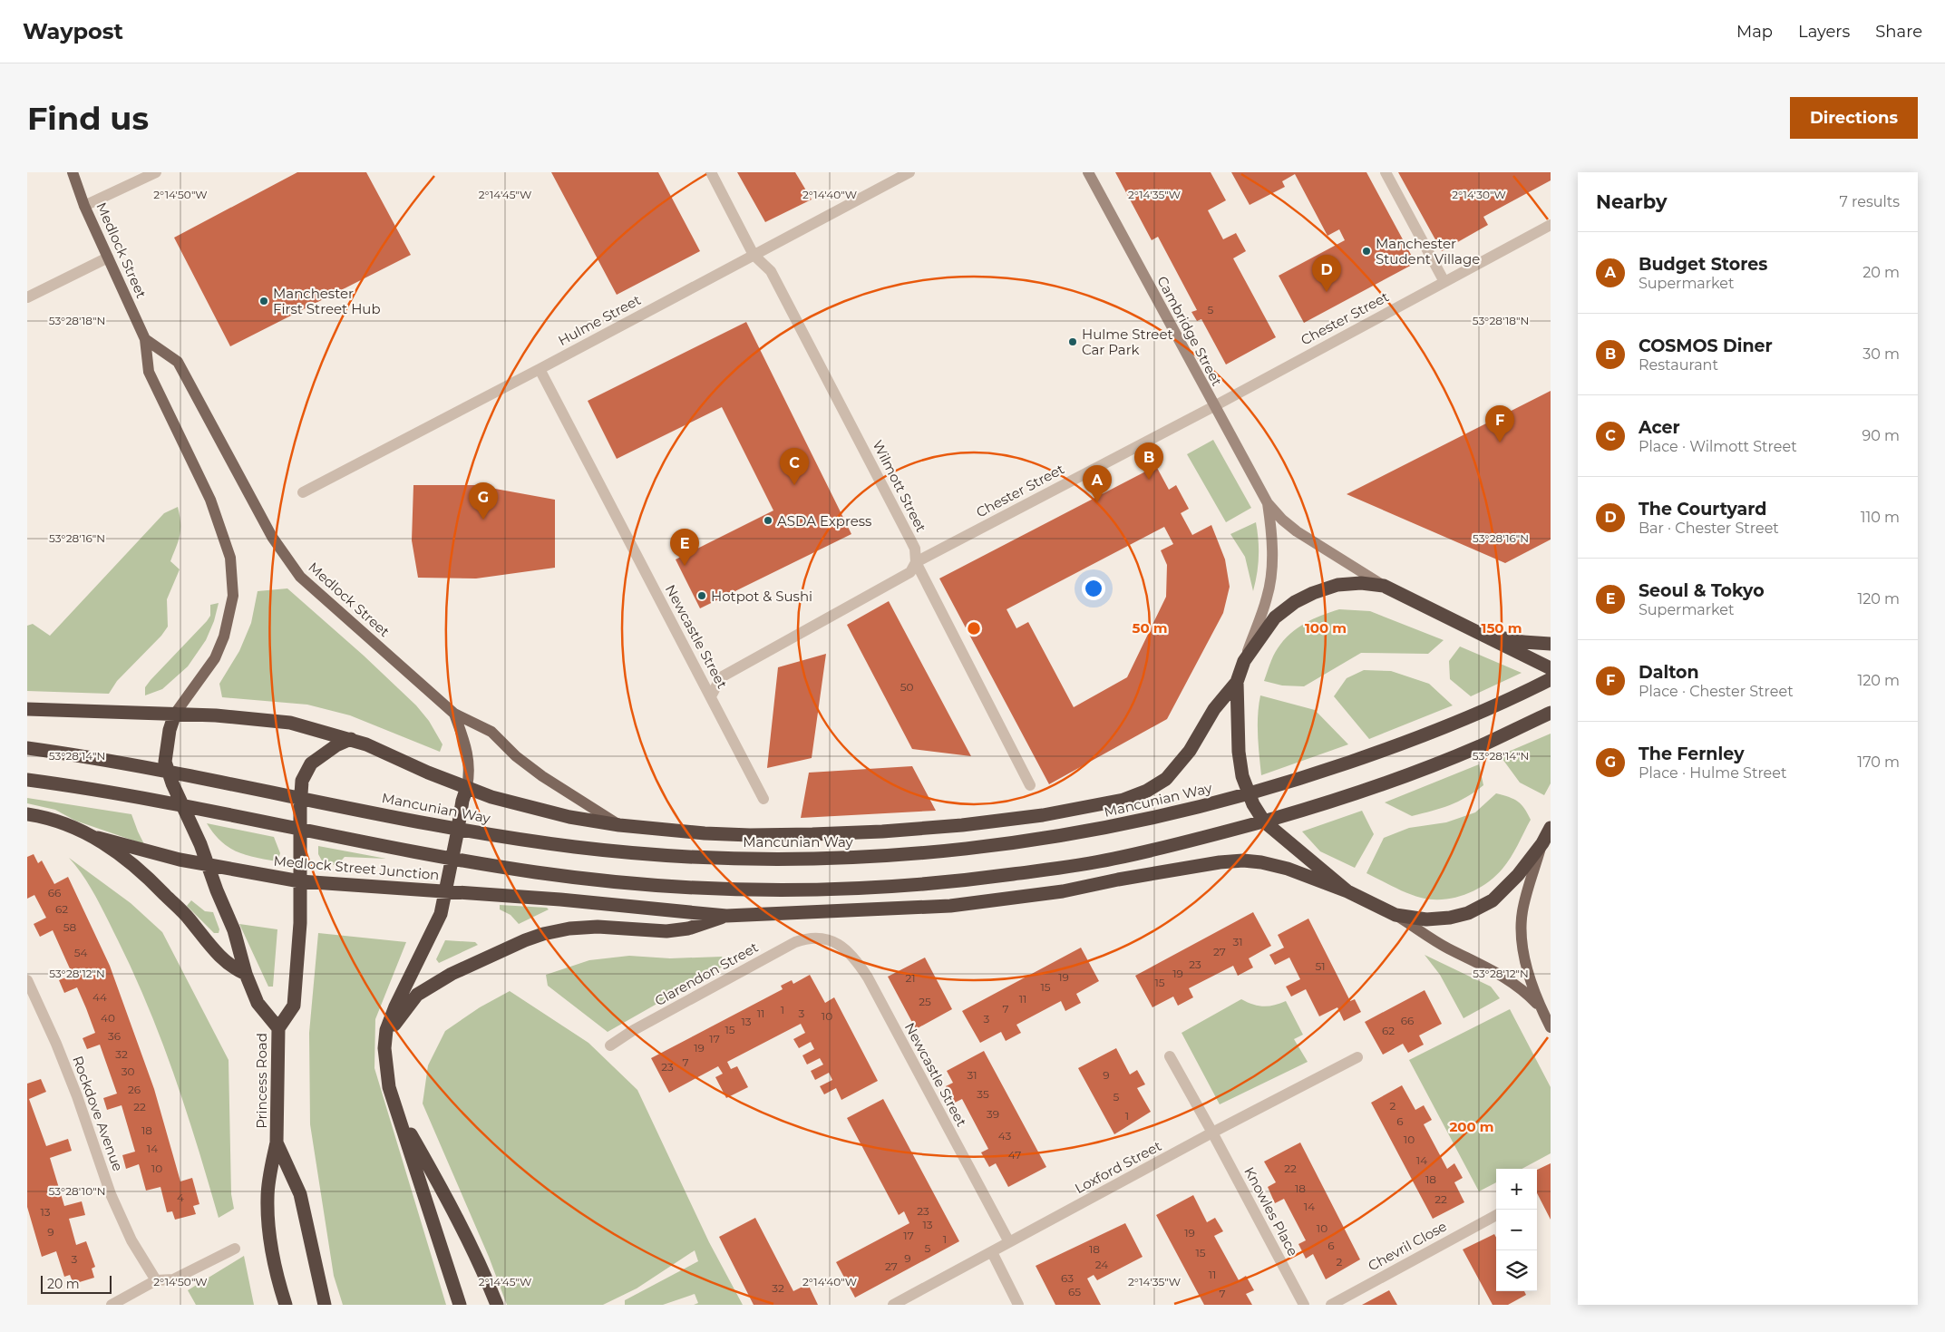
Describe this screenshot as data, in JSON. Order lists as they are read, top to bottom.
{
  "streets": {
    "highway": ["Mancunian Way", "Medlock Street Junction", "Princess Road"],
    "main road": ["Medlock Street"],
    "street": [
      "Chester Street",
      "Hulme Street",
      "Cambridge Street",
      "Wilmott Street",
      "Newcastle Street",
      "Clarendon Street",
      "Rockdove Avenue",
      "Loxford Street",
      "Knowles Place",
      "Chevril Close"
    ]
  },
  "crossings": [
    ["Medlock Street", "Mancunian Way"],
    ["Chester Street", "Cambridge Street"],
    ["Chester Street", "Wilmott Street"],
    ["Chester Street", "Newcastle Street"],
    ["Hulme Street", "Wilmott Street"],
    ["Hulme Street", "Newcastle Street"],
    ["Newcastle Street", "Clarendon Street"],
    ["Newcastle Street", "Loxford Street"],
    ["Mancunian Way", "Medlock Street Junction"],
    ["Medlock Street Junction", "Princess Road"],
    ["Loxford Street", "Knowles Place"]
  ],
  "places": [
    "Manchester Student Village",
    "Manchester First Street Hub",
    "Hulme Street Car Park",
    "ASDA Express",
    "Hotpot & Sushi"
  ],
  "house_numbers": [
    "5",
    "50",
    "66",
    "62",
    "58",
    "31",
    "27",
    "54",
    "23",
    "51",
    "19",
    "19",
    "21",
    "15",
    "15",
    "44",
    "11",
    "25",
    "7",
    "1",
    "11",
    "3",
    "10",
    "40",
    "3",
    "66",
    "13",
    "15",
    "62",
    "36",
    "17",
    "19",
    "32",
    "7",
    "23",
    "30",
    "31",
    "9",
    "26",
    "35",
    "5",
    "2",
    "22",
    "39",
    "1",
    "6",
    "18",
    "43",
    "10",
    "14",
    "47",
    "14",
    "10",
    "22",
    "18",
    "18",
    "4",
    "22",
    "14",
    "23",
    "13",
    "13",
    "10",
    "9",
    "19",
    "17",
    "1",
    "6",
    "5",
    "18",
    "15",
    "9",
    "3",
    "2",
    "24",
    "27",
    "11",
    "63",
    "32",
    "65",
    "7"
  ],
  "scale_bar": "20 m",
  "page": {
    "header": "Waypost",
    "nav": ["Map", "Layers", "Share"],
    "buttons": "Directions",
    "title": "Find us",
    "heading": ["Nearby", "7 results"],
    "list": [
      {
        "mark": "A",
        "name": "Budget Stores",
        "note": "Supermarket",
        "value": "20 m"
      },
      {
        "mark": "B",
        "name": "COSMOS Diner",
        "note": "Restaurant",
        "value": "30 m"
      },
      {
        "mark": "C",
        "name": "Acer",
        "note": "Place · Wilmott Street",
        "value": "90 m"
      },
      {
        "mark": "D",
        "name": "The Courtyard",
        "note": "Bar · Chester Street",
        "value": "110 m"
      },
      {
        "mark": "E",
        "name": "Seoul & Tokyo",
        "note": "Supermarket",
        "value": "120 m"
      },
      {
        "mark": "F",
        "name": "Dalton",
        "note": "Place · Chester Street",
        "value": "120 m"
      },
      {
        "mark": "G",
        "name": "The Fernley",
        "note": "Place · Hulme Street",
        "value": "170 m"
      }
    ],
    "pins": [
      "D",
      "F",
      "B",
      "C",
      "A",
      "G",
      "E"
    ],
    "map_buttons": ["+", "−"],
    "scale": "20 m"
  },
  "coordinates": [
    "2°14'50\"W",
    "2°14'45\"W",
    "2°14'40\"W",
    "2°14'35\"W",
    "2°14'30\"W",
    "53°28'18\"N",
    "53°28'16\"N",
    "53°28'14\"N",
    "53°28'12\"N",
    "53°28'10\"N"
  ],
  "rings": [
    "50 m",
    "100 m",
    "150 m",
    "200 m"
  ]
}
